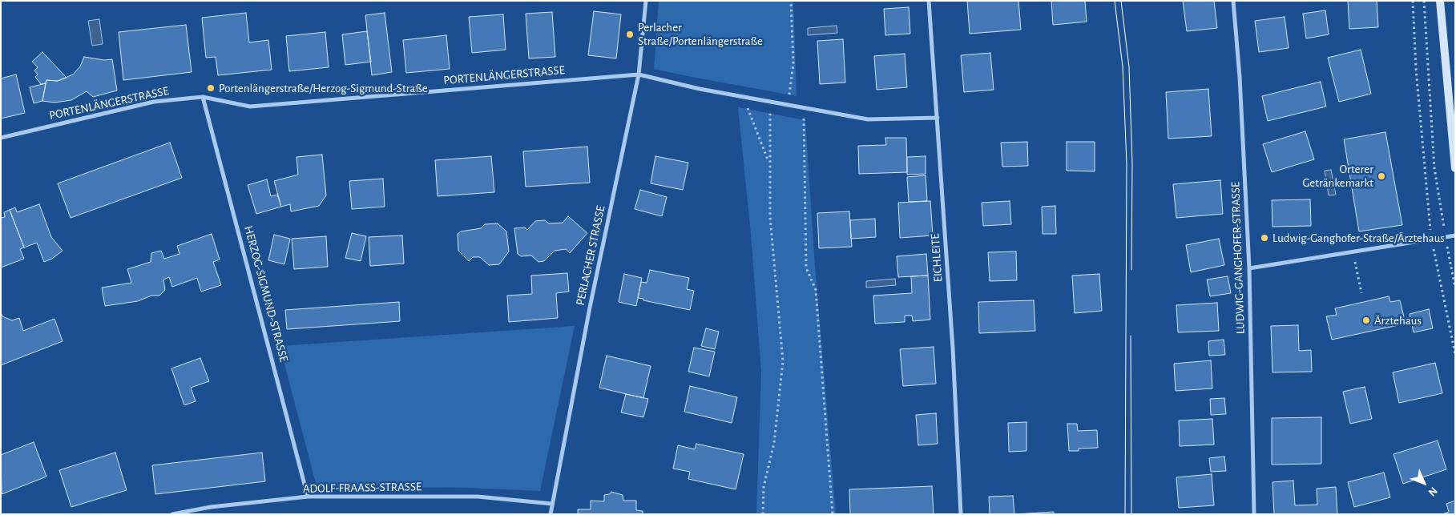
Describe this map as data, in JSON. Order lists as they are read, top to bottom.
{
  "streets": {
    "street": [
      "PORTENLÄNGERSTRASSE",
      "PERLACHER STRASSE",
      "EICHLEITE",
      "LUDWIG-GANGHOFER-STRASSE",
      "HERZOG-SIGMUND-STRASSE",
      "ADOLF-FRAASS-STRASSE"
    ]
  },
  "crossings": [
    ["PORTENLÄNGERSTRASSE", "PERLACHER STRASSE"],
    ["PORTENLÄNGERSTRASSE", "EICHLEITE"],
    ["PORTENLÄNGERSTRASSE", "HERZOG-SIGMUND-STRASSE"],
    ["PERLACHER STRASSE", "ADOLF-FRAASS-STRASSE"],
    ["HERZOG-SIGMUND-STRASSE", "ADOLF-FRAASS-STRASSE"]
  ],
  "places": [
    "Perlacher Straße/Portenlängerstraße",
    "Portenlängerstraße/Herzog-Sigmund-Straße",
    "Orterer Getränkemarkt",
    "Ludwig-Ganghofer-Straße/Ärztehaus",
    "Ärztehaus"
  ],
  "north": "bottom right"
}
